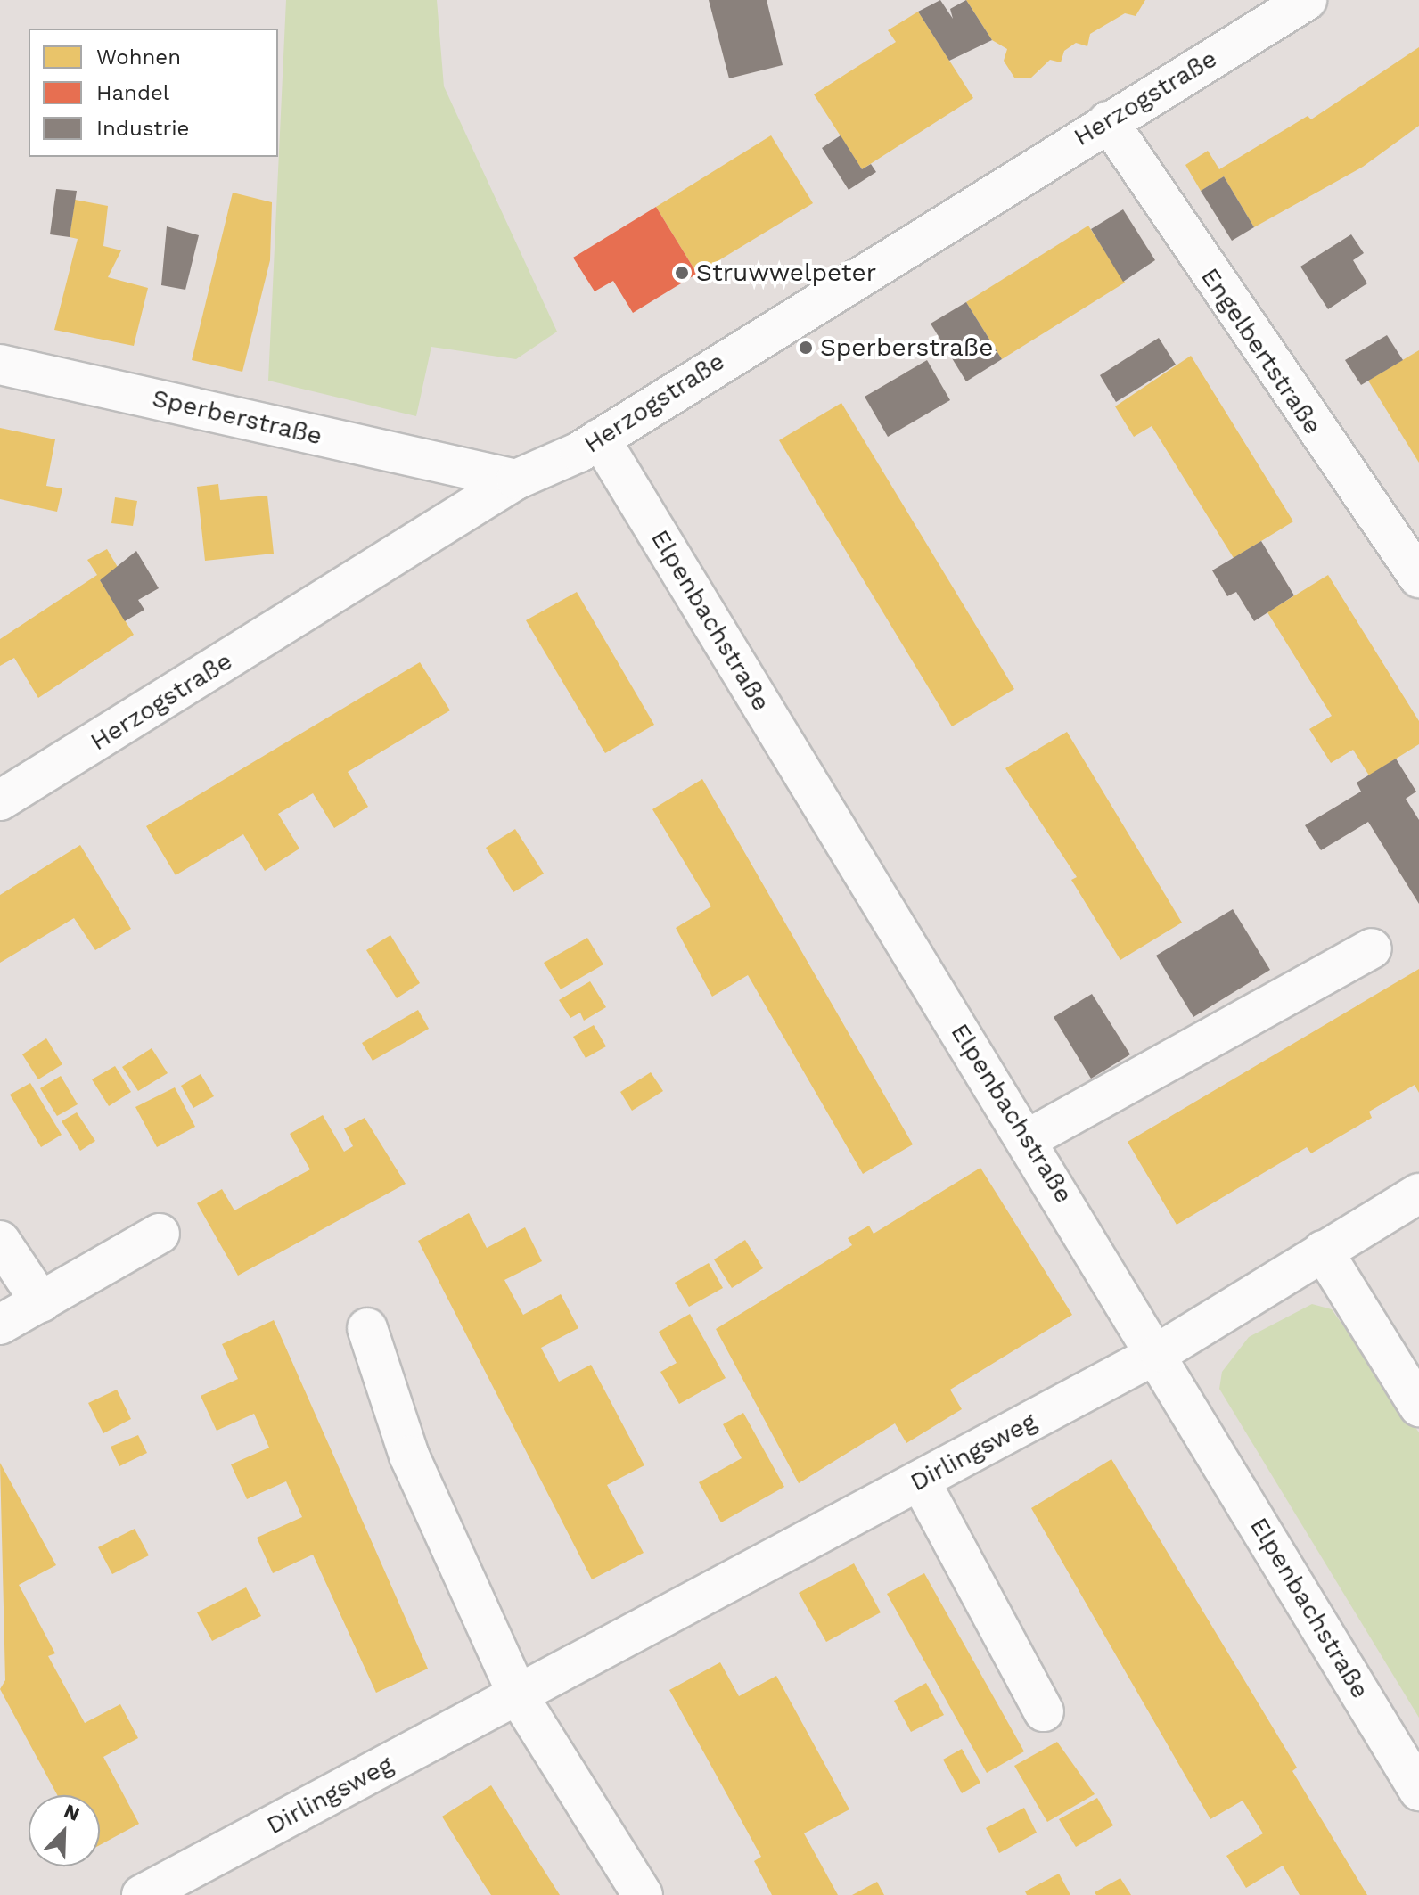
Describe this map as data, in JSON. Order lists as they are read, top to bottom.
{
  "streets": {
    "street": [
      "Herzogstraße",
      "Engelbertstraße",
      "Sperberstraße",
      "Elpenbachstraße",
      "Dirlingsweg"
    ]
  },
  "crossings": [
    ["Herzogstraße", "Engelbertstraße"],
    ["Herzogstraße", "Sperberstraße"],
    ["Herzogstraße", "Elpenbachstraße"],
    ["Elpenbachstraße", "Dirlingsweg"]
  ],
  "places": ["Struwwelpeter", "Sperberstraße"],
  "legend": ["Wohnen", "Handel", "Industrie"],
  "north": "top right"
}
